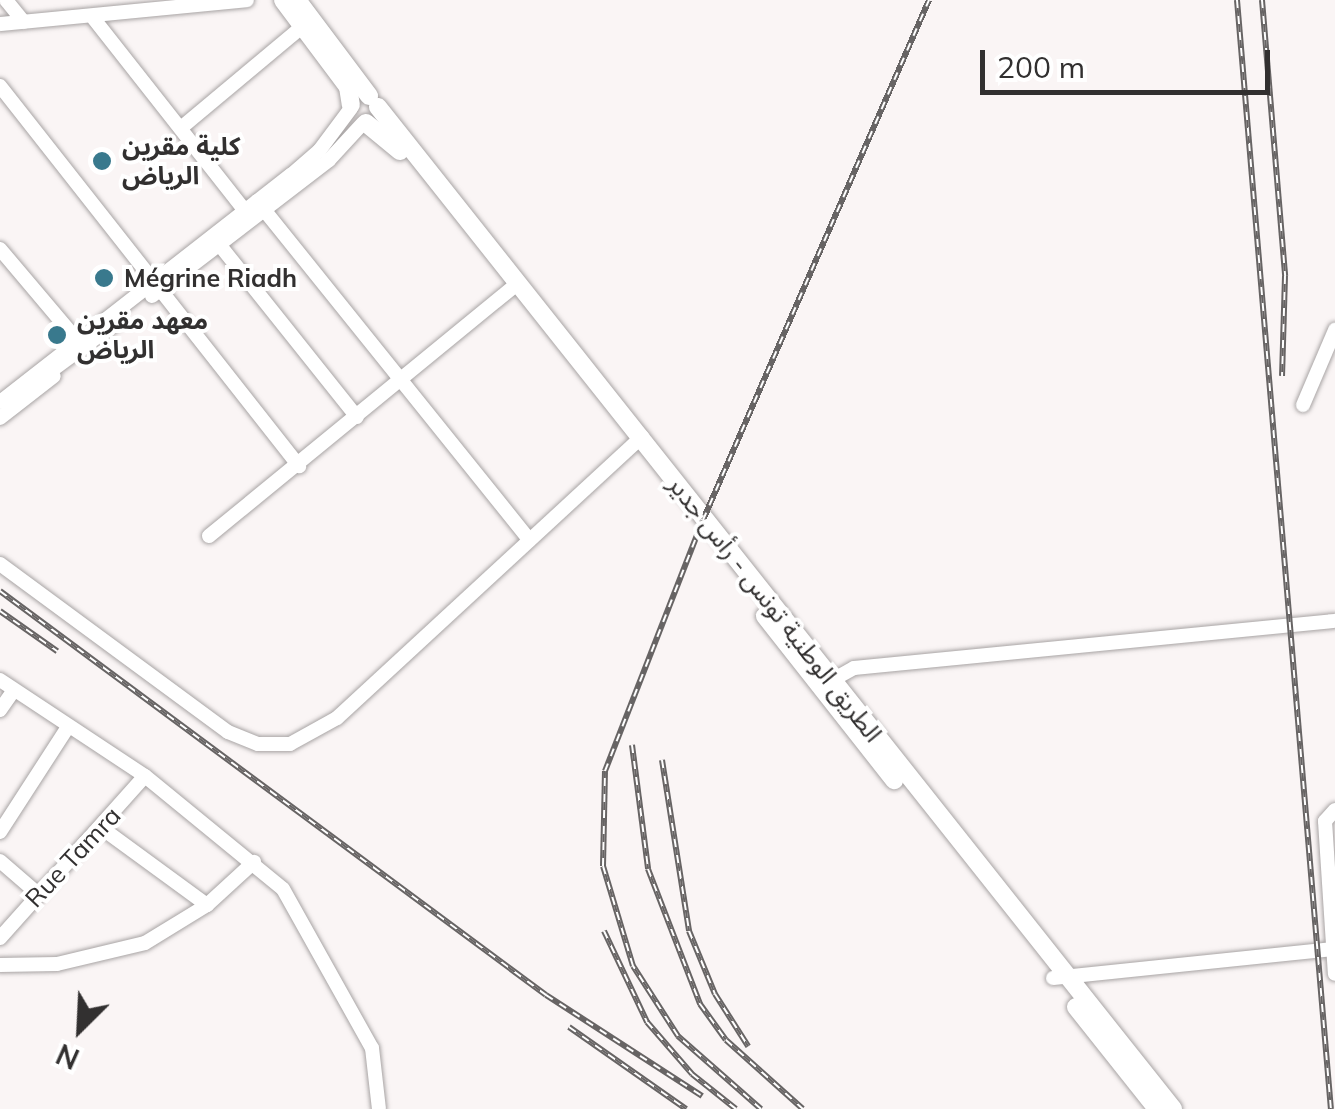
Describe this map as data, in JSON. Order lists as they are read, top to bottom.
{
  "streets": {
    "main road": ["الطريق الوطنية تونس - رأس جدير"],
    "street": ["Rue Tamra"]
  },
  "places": ["كلية مقرين الرياض", "Mégrine Riadh", "معهد مقرين الرياض"],
  "scale_bar": "200 m",
  "north": "bottom left"
}
